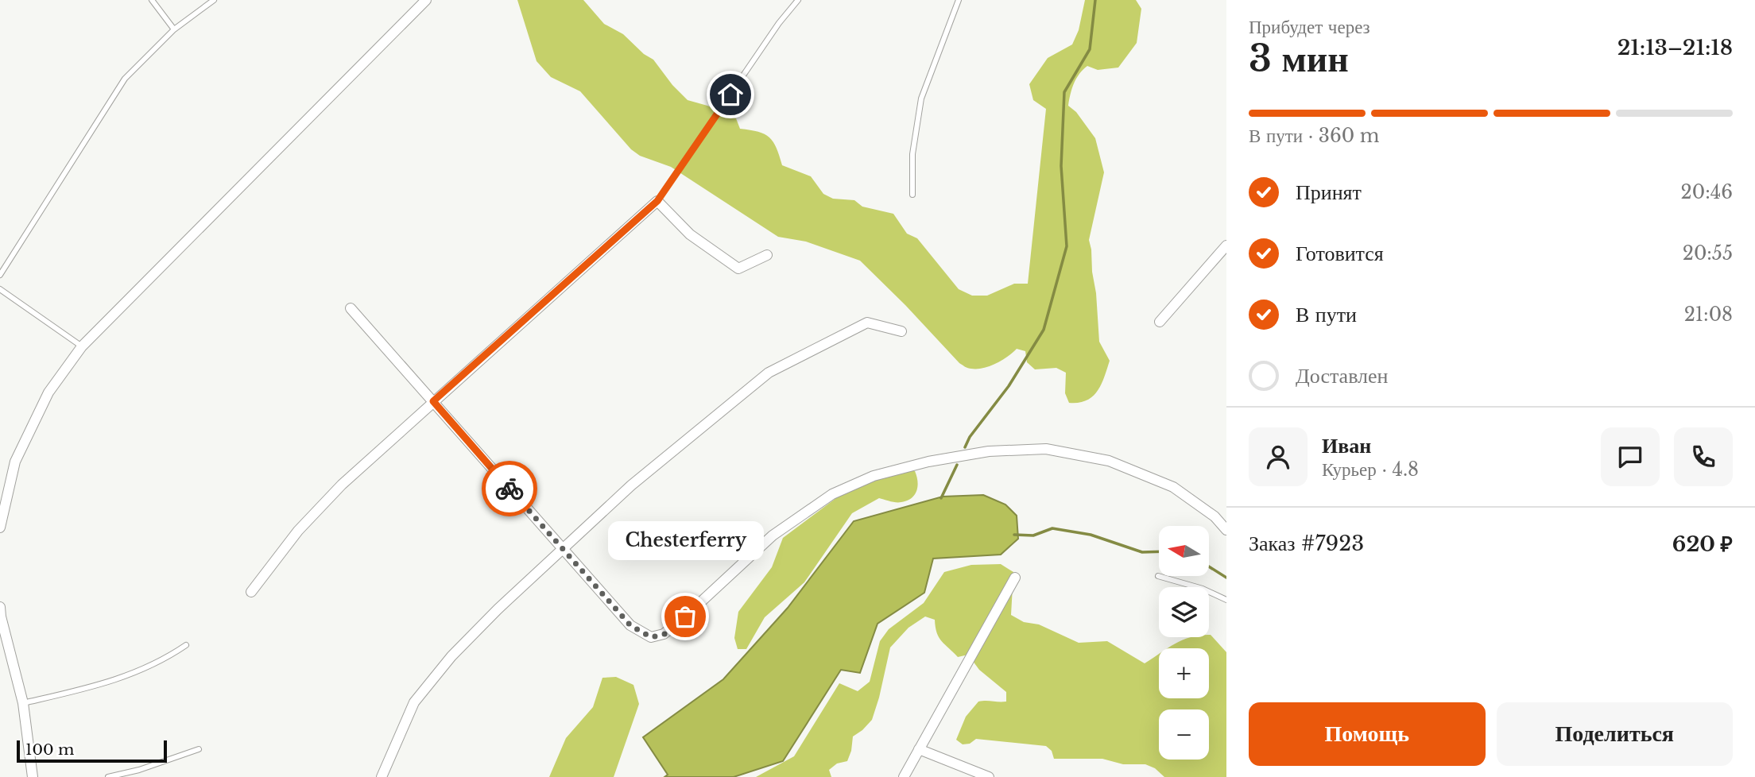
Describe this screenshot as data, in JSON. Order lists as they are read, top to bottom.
{
  "places": ["Chesterferry"],
  "scale_bar": "100 m",
  "north": "left",
  "page": {
    "heading": ["3 мин", "Прибудет через", "21:13–21:18"],
    "panel": [
      "Иван",
      "Курьер · 4.8",
      "Заказ #7923",
      "620 ₽"
    ],
    "bar": "В пути · 360 m",
    "list": [
      ["Принят", "20:46"],
      ["Готовится", "20:55"],
      ["В пути", "21:08"],
      "Доставлен"
    ],
    "bubble": "Chesterferry",
    "map_buttons": ["+", "−"],
    "buttons": ["Помощь", "Поделиться"],
    "scale": "100 m"
  }
}
